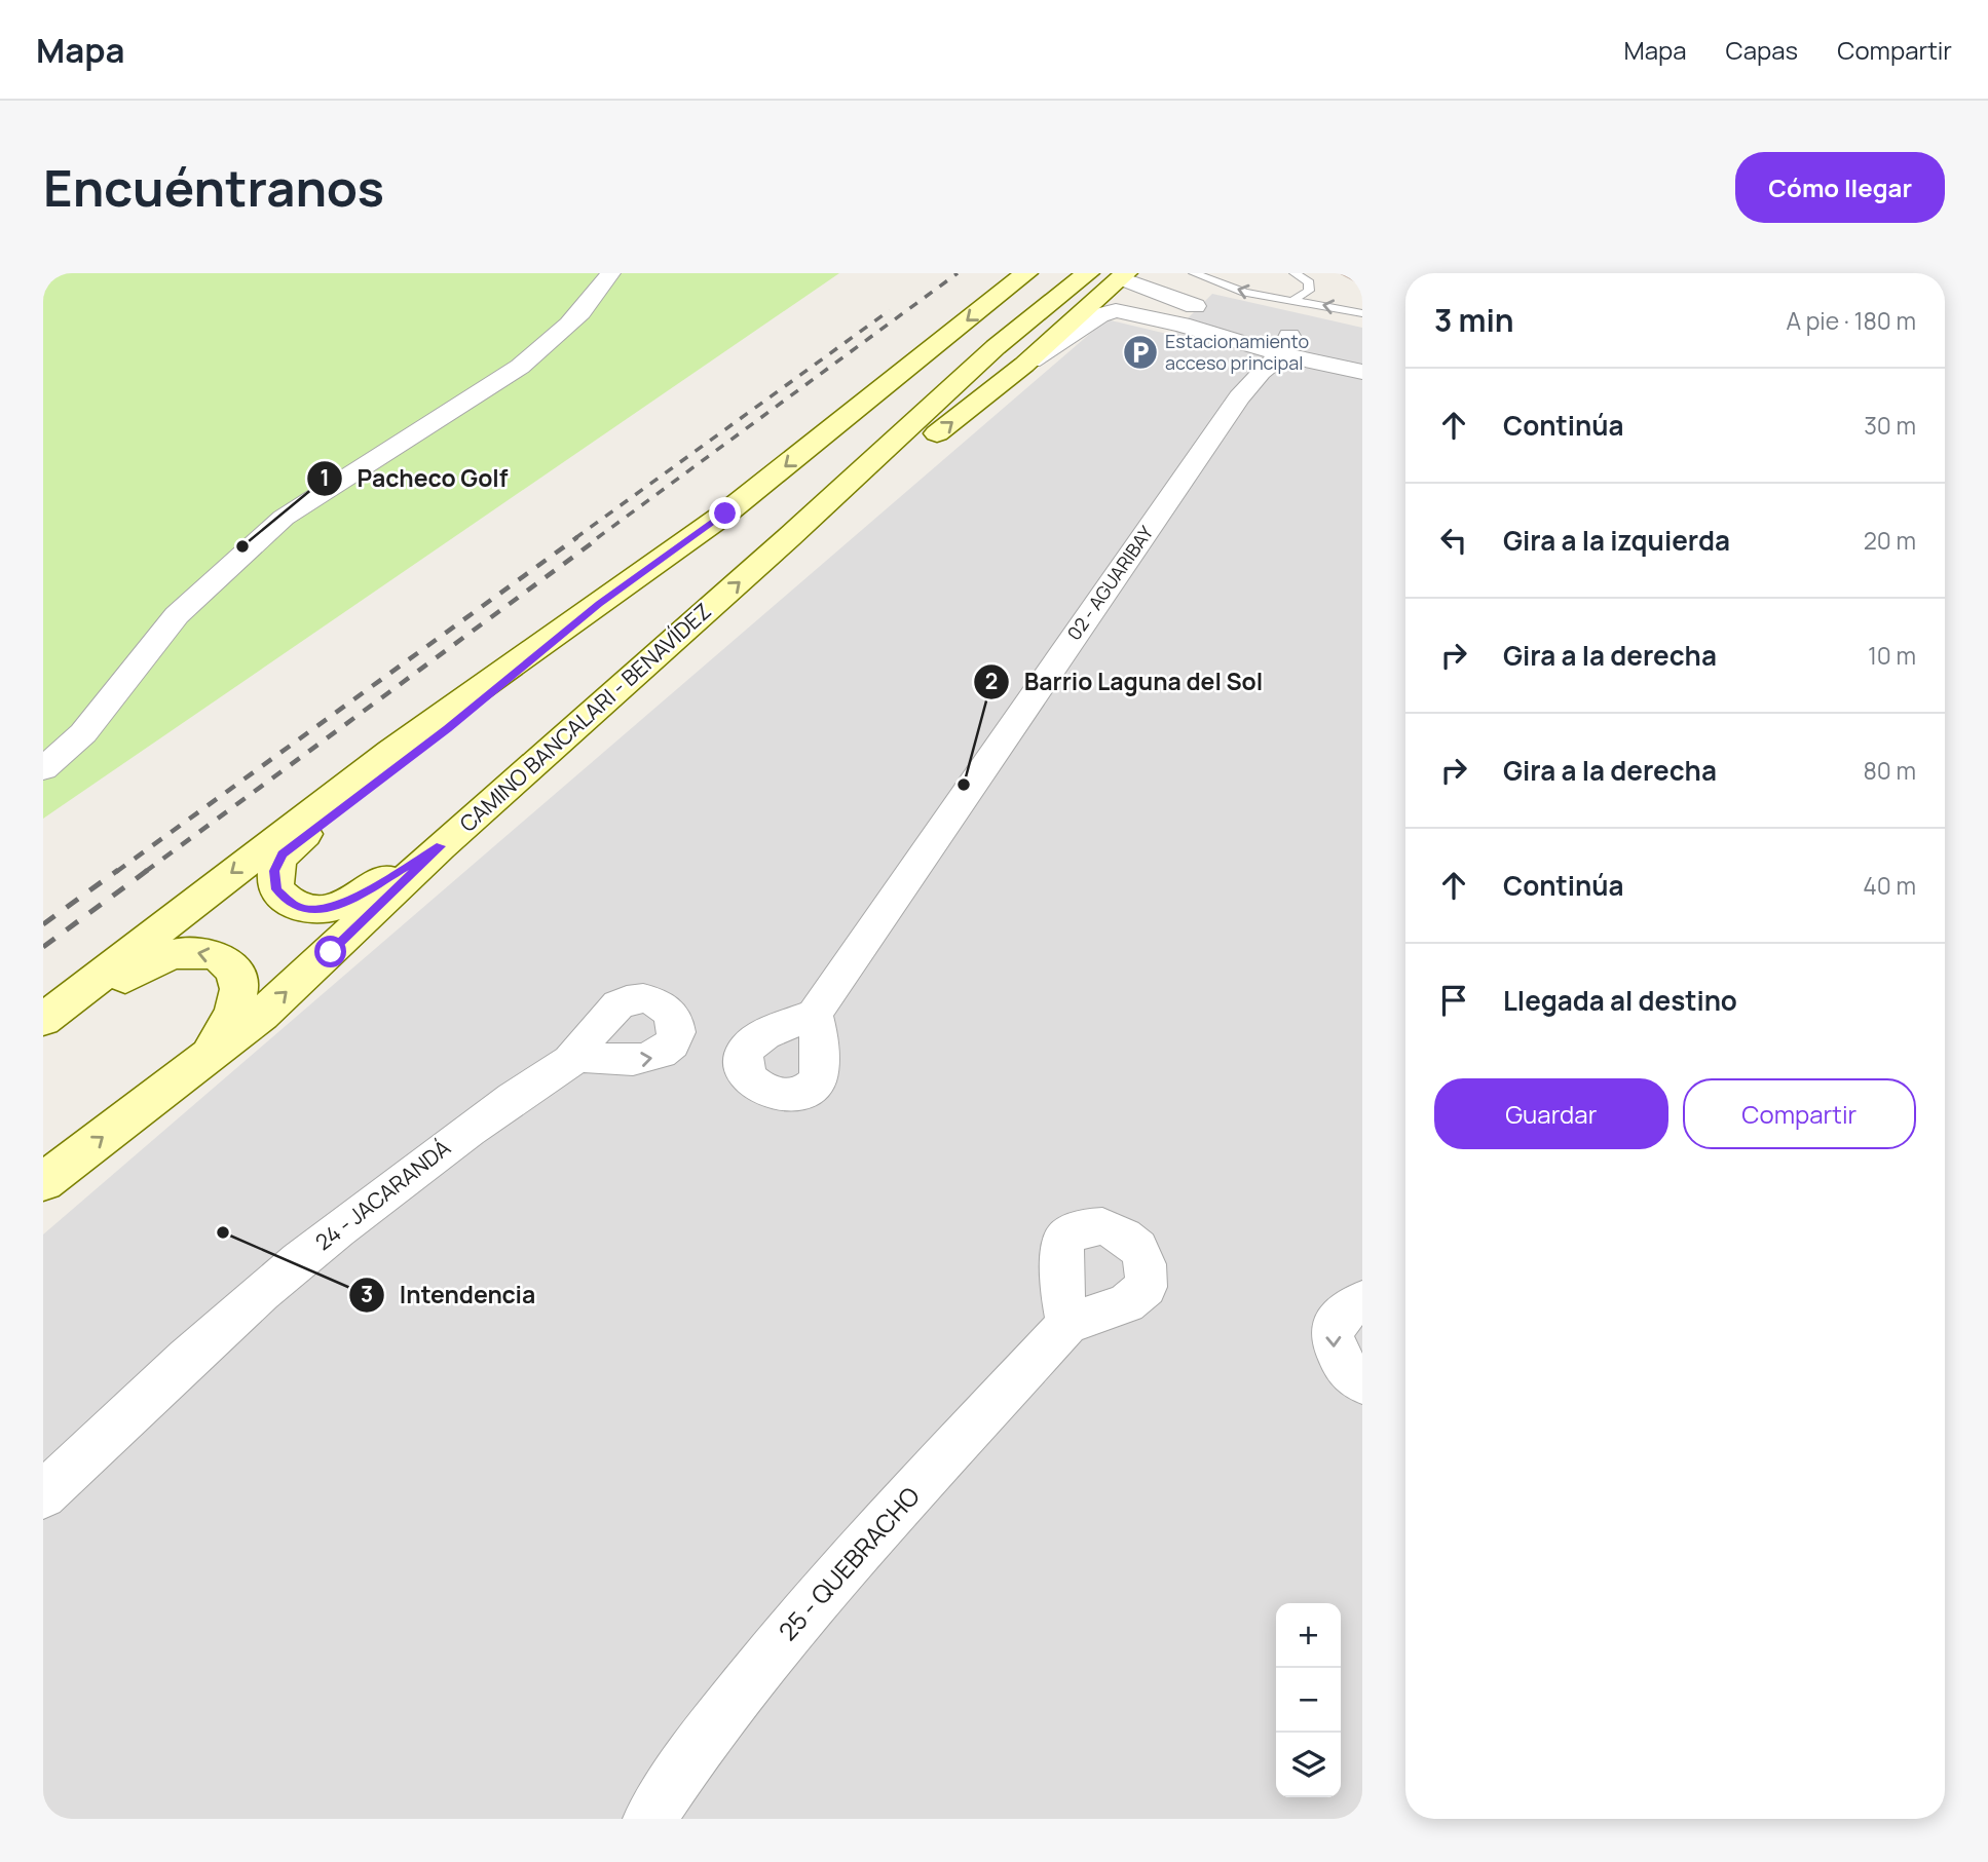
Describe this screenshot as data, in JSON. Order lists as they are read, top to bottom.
{
  "streets": {
    "main road": ["CAMINO BANCALARI - BENAVÍDEZ"],
    "street": ["02 - AGUARIBAY", "24 - JACARANDÁ", "25 - QUEBRACHO"]
  },
  "places": {
    "parking": ["Estacionamiento acceso principal"],
    "other": ["Pacheco Golf", "Barrio Laguna del Sol", "Intendencia"]
  },
  "page": {
    "header": "Mapa",
    "nav": ["Mapa", "Capas", "Compartir"],
    "buttons": [
      "Cómo llegar",
      ["Guardar", "Compartir"]
    ],
    "title": "Encuéntranos",
    "heading": ["3 min", "A pie · 180 m"],
    "list": [
      ["Continúa", "30 m"],
      ["Gira a la izquierda", "20 m"],
      ["Gira a la derecha", "10 m"],
      ["Gira a la derecha", "80 m"],
      ["Continúa", "40 m"],
      "Llegada al destino"
    ],
    "map_buttons": ["+", "−"]
  }
}
